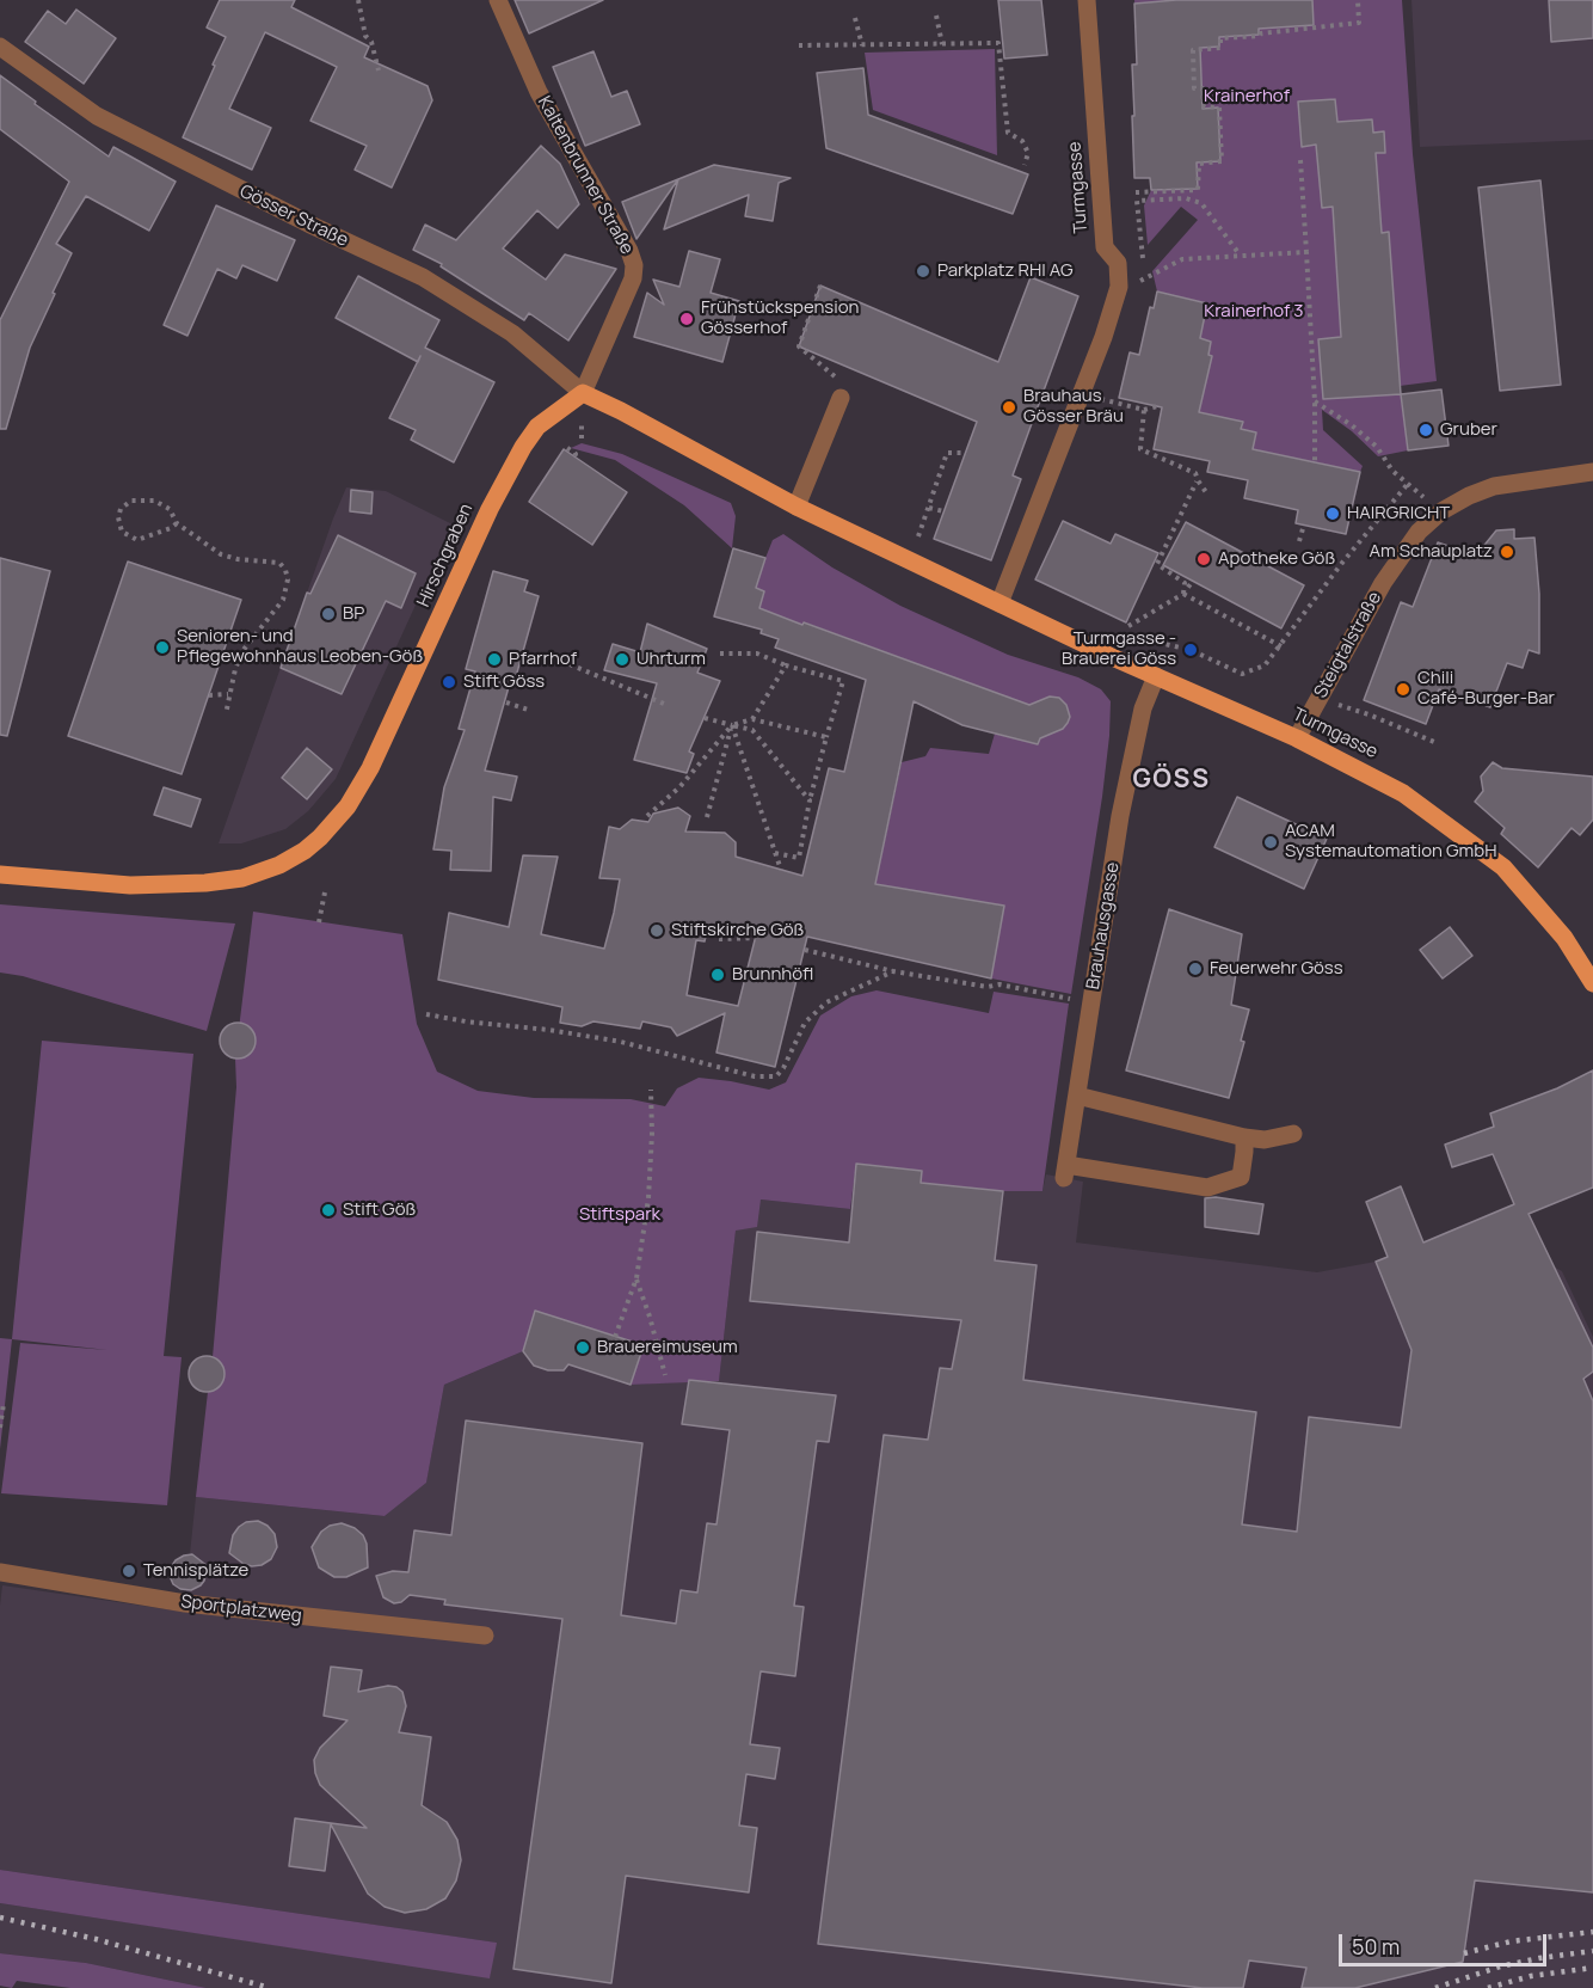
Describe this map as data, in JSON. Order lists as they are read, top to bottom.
{
  "streets": {
    "main road": ["Turmgasse", "Hirschgraben"],
    "street": [
      "Kaltenbrunner Straße",
      "Gösser Straße",
      "Steigtalstraße",
      "Brauhausgasse",
      "Sportplatzweg"
    ]
  },
  "crossings": [
    ["Kaltenbrunner Straße", "Turmgasse"],
    ["Kaltenbrunner Straße", "Gösser Straße"],
    ["Kaltenbrunner Straße", "Hirschgraben"],
    ["Turmgasse", "Gösser Straße"],
    ["Turmgasse", "Hirschgraben"],
    ["Turmgasse", "Steigtalstraße"],
    ["Turmgasse", "Brauhausgasse"],
    ["Gösser Straße", "Hirschgraben"]
  ],
  "districts": ["GÖSS"],
  "parks": ["Krainerhof", "Krainerhof 3", "Stiftspark"],
  "places": [
    "Parkplatz RHI AG",
    "Frühstückspension Gösserhof",
    "Brauhaus Gösser Bräu",
    "Gruber",
    "HAIRGRICHT",
    "Am Schauplatz",
    "Apotheke Göß",
    "BP",
    "Senioren- und Pflegewohnhaus Leoben-Göß",
    "Turmgasse - Brauerei Göss",
    "Pfarrhof",
    "Uhrturm",
    "Stift Göss",
    "Chili Café-Burger-Bar",
    "ACAM Systemautomation GmbH",
    "Stiftskirche Göß",
    "Feuerwehr Göss",
    "Brunnhöfl",
    "Stift Göß",
    "Brauereimuseum",
    "Tennisplätze"
  ],
  "scale_bar": "50 m"
}
